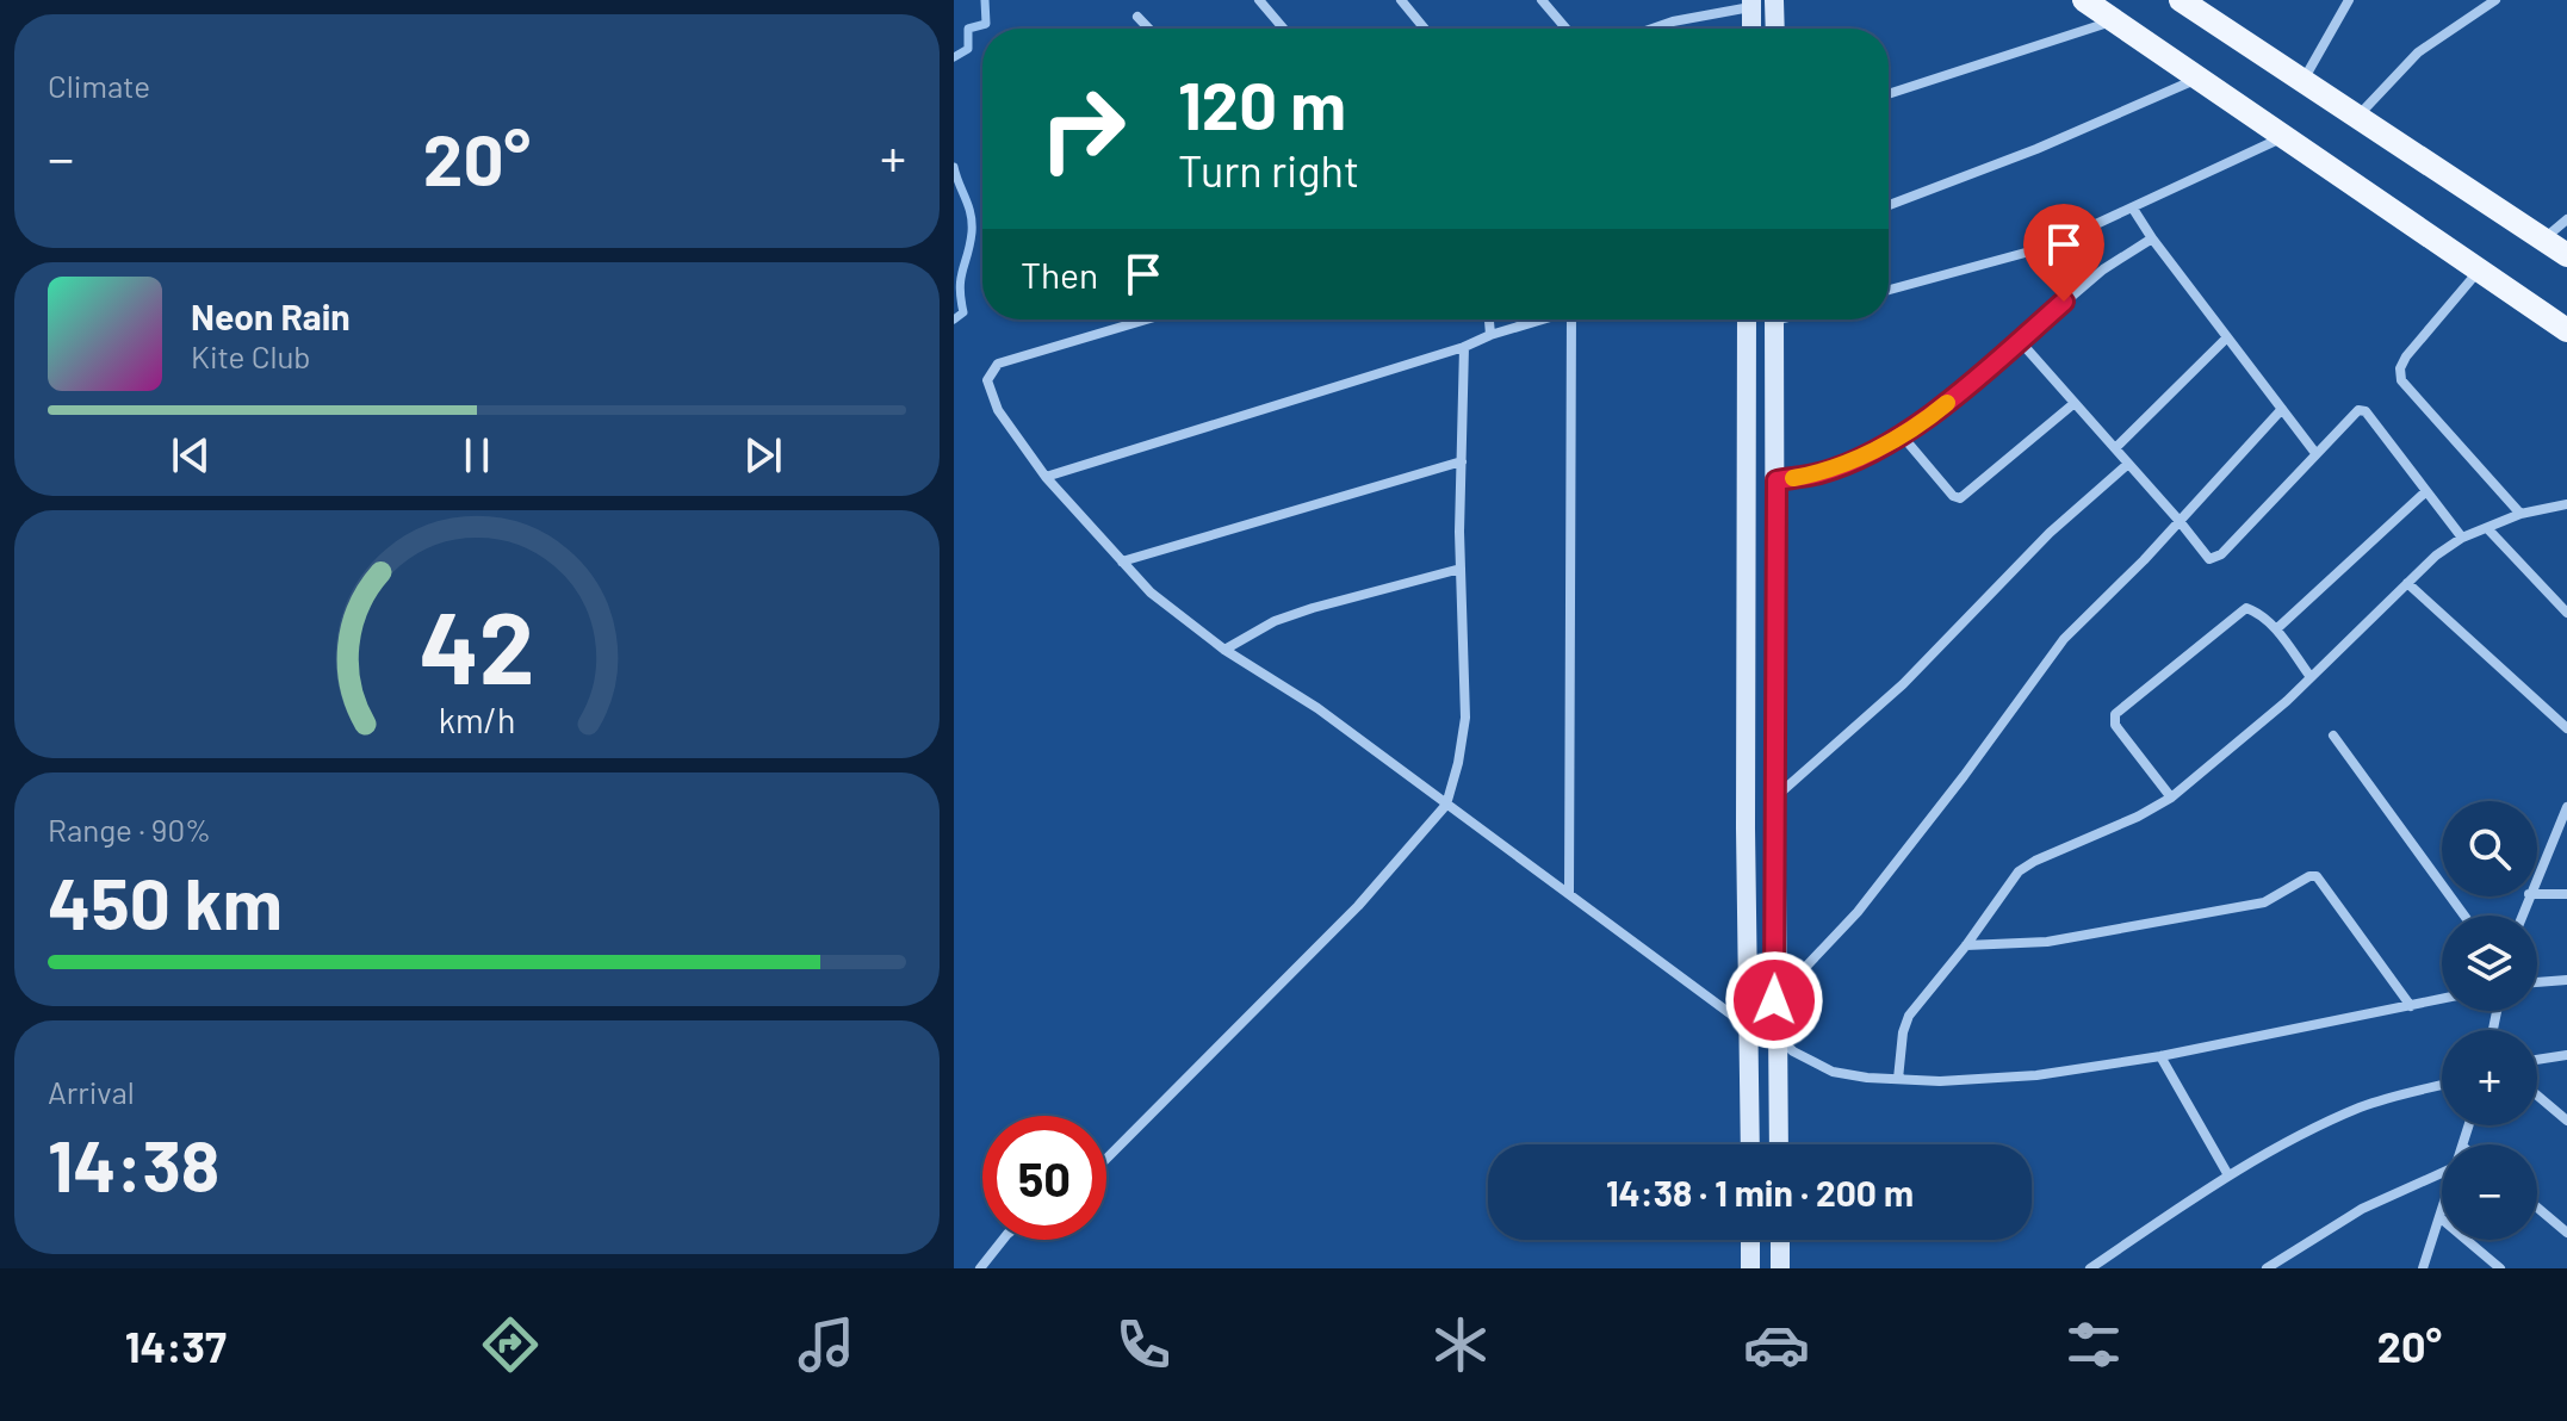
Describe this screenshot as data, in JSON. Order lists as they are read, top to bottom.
{
  "page": {
    "tile": [
      "Climate",
      ["Range · 90%", "450 km"],
      ["Arrival", "14:38"]
    ],
    "turn": ["120 m", "Turn right"],
    "heat": ["−", "20°", "+"],
    "then": "Then",
    "song": ["Neon Rain", "Kite Club"],
    "map_buttons": ["+", "−"],
    "limit": "50",
    "trip": "14:38 · 1 min · 200 m",
    "tabs": ["14:37", "20°"],
    "gauge": ["42", "km/h"]
  }
}
